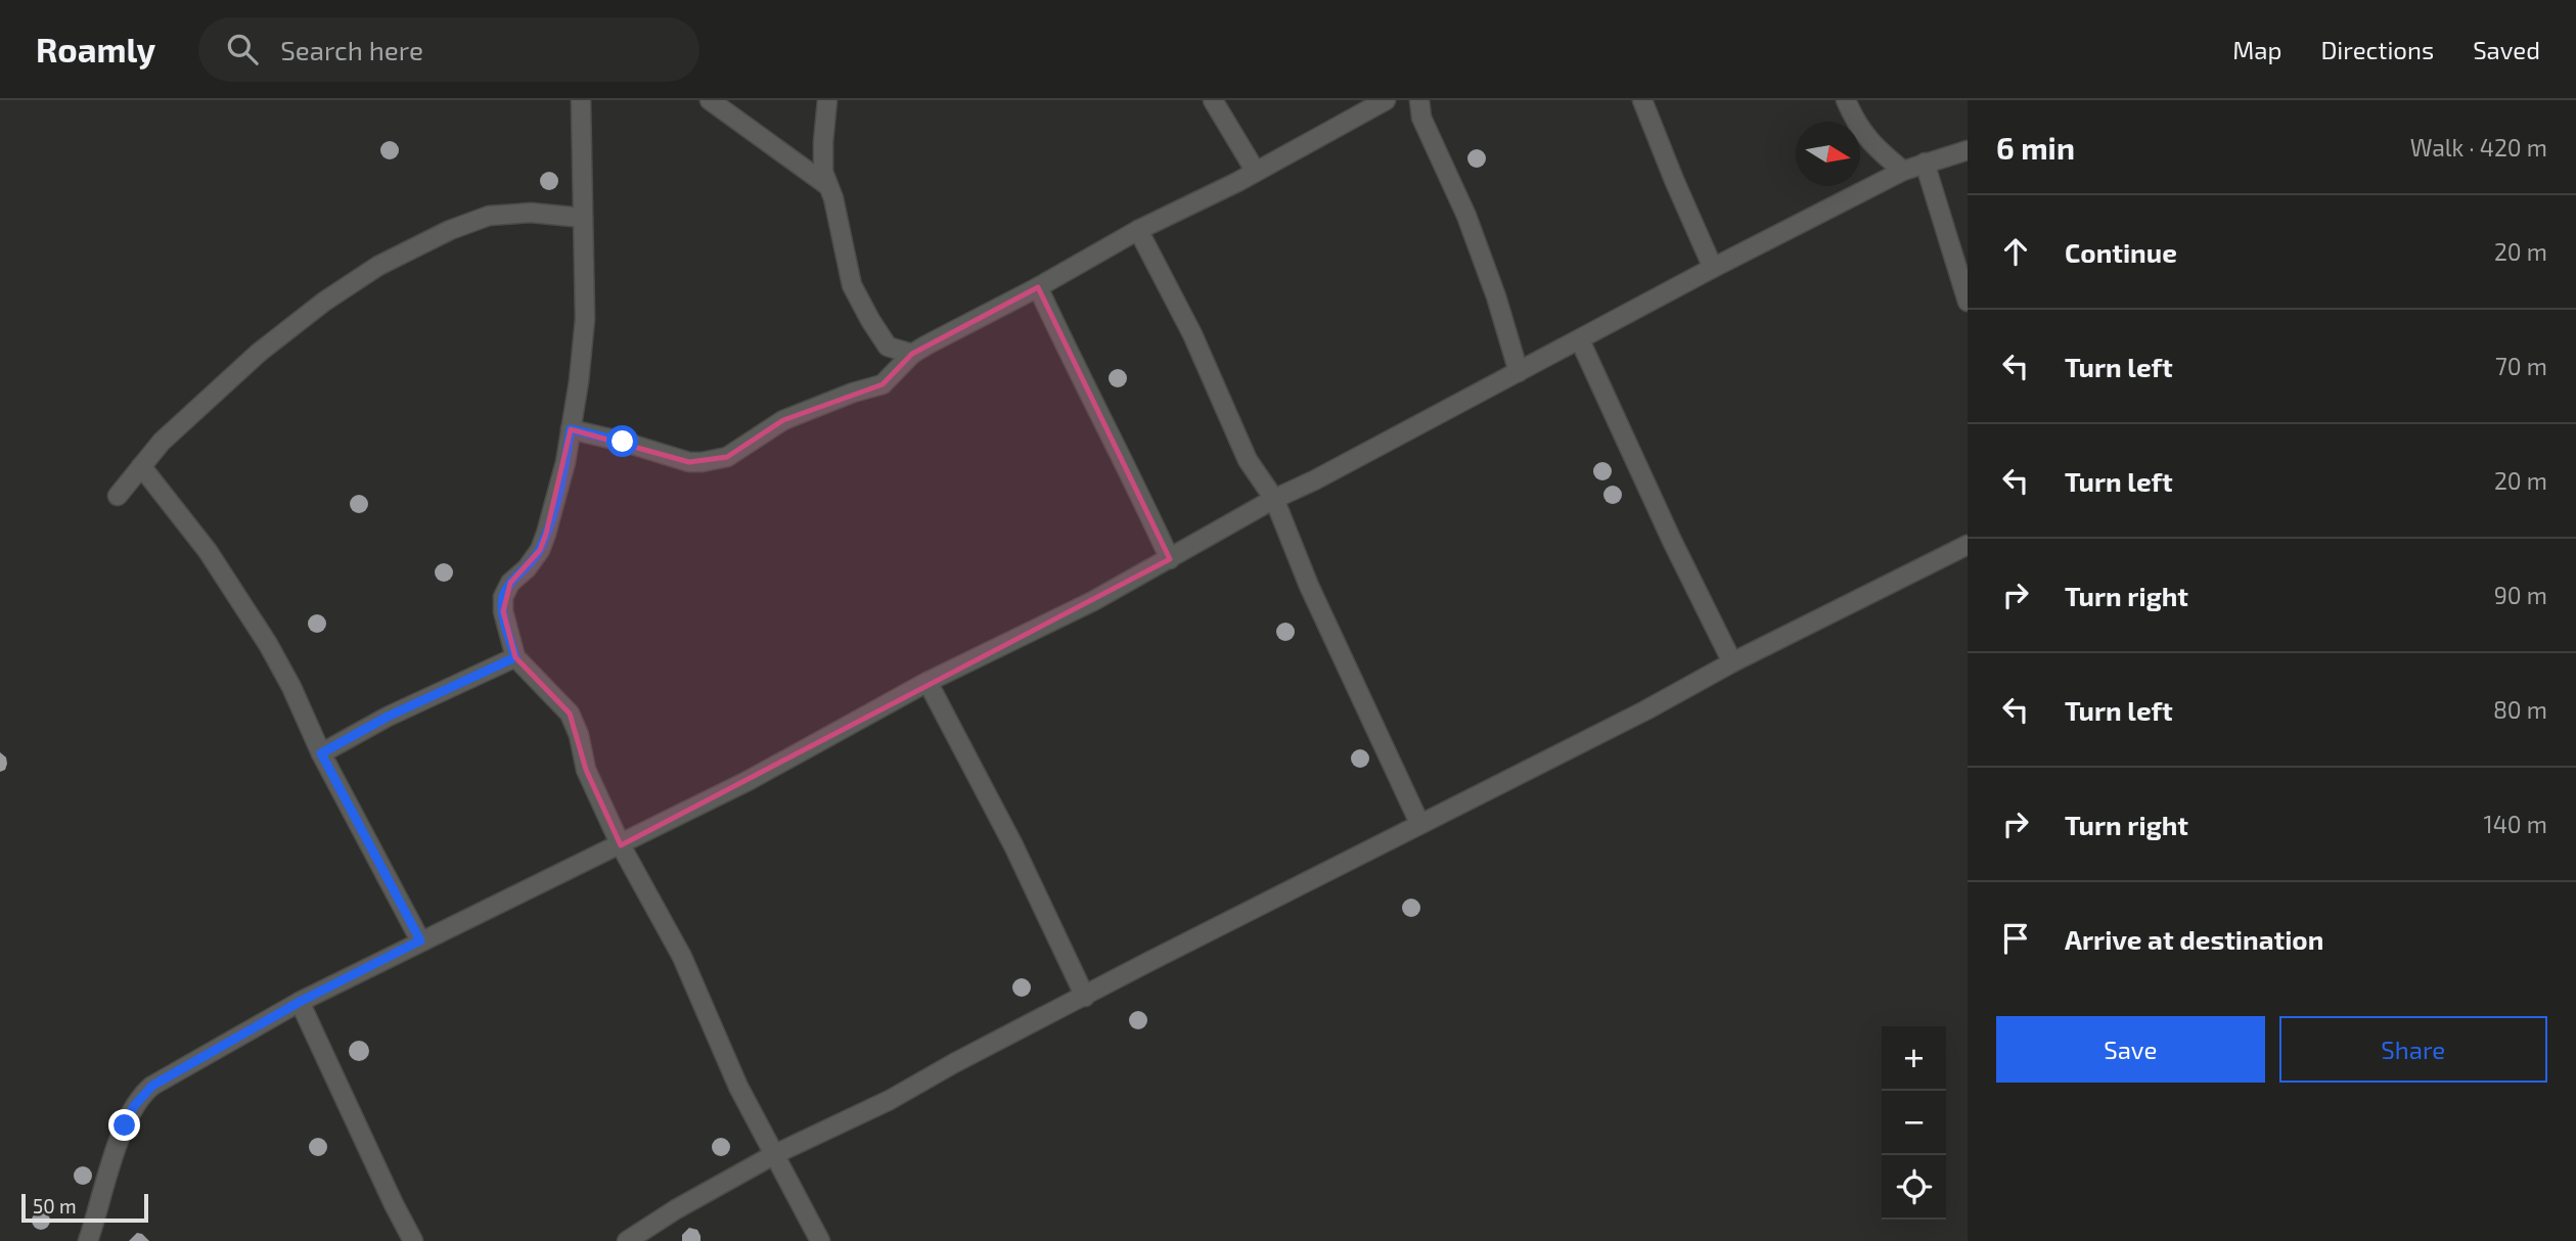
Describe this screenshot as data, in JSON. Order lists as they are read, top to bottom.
{
  "scale_bar": "50 m",
  "north": "right",
  "page": {
    "header": "Roamly",
    "search": "Search here",
    "nav": ["Map", "Directions", "Saved"],
    "heading": ["6 min", "Walk · 420 m"],
    "list": [
      ["Continue", "20 m"],
      ["Turn left", "70 m"],
      ["Turn left", "20 m"],
      ["Turn right", "90 m"],
      ["Turn left", "80 m"],
      ["Turn right", "140 m"],
      "Arrive at destination"
    ],
    "buttons": ["Save", "Share"],
    "map_buttons": ["+", "−"],
    "scale": "50 m"
  }
}
